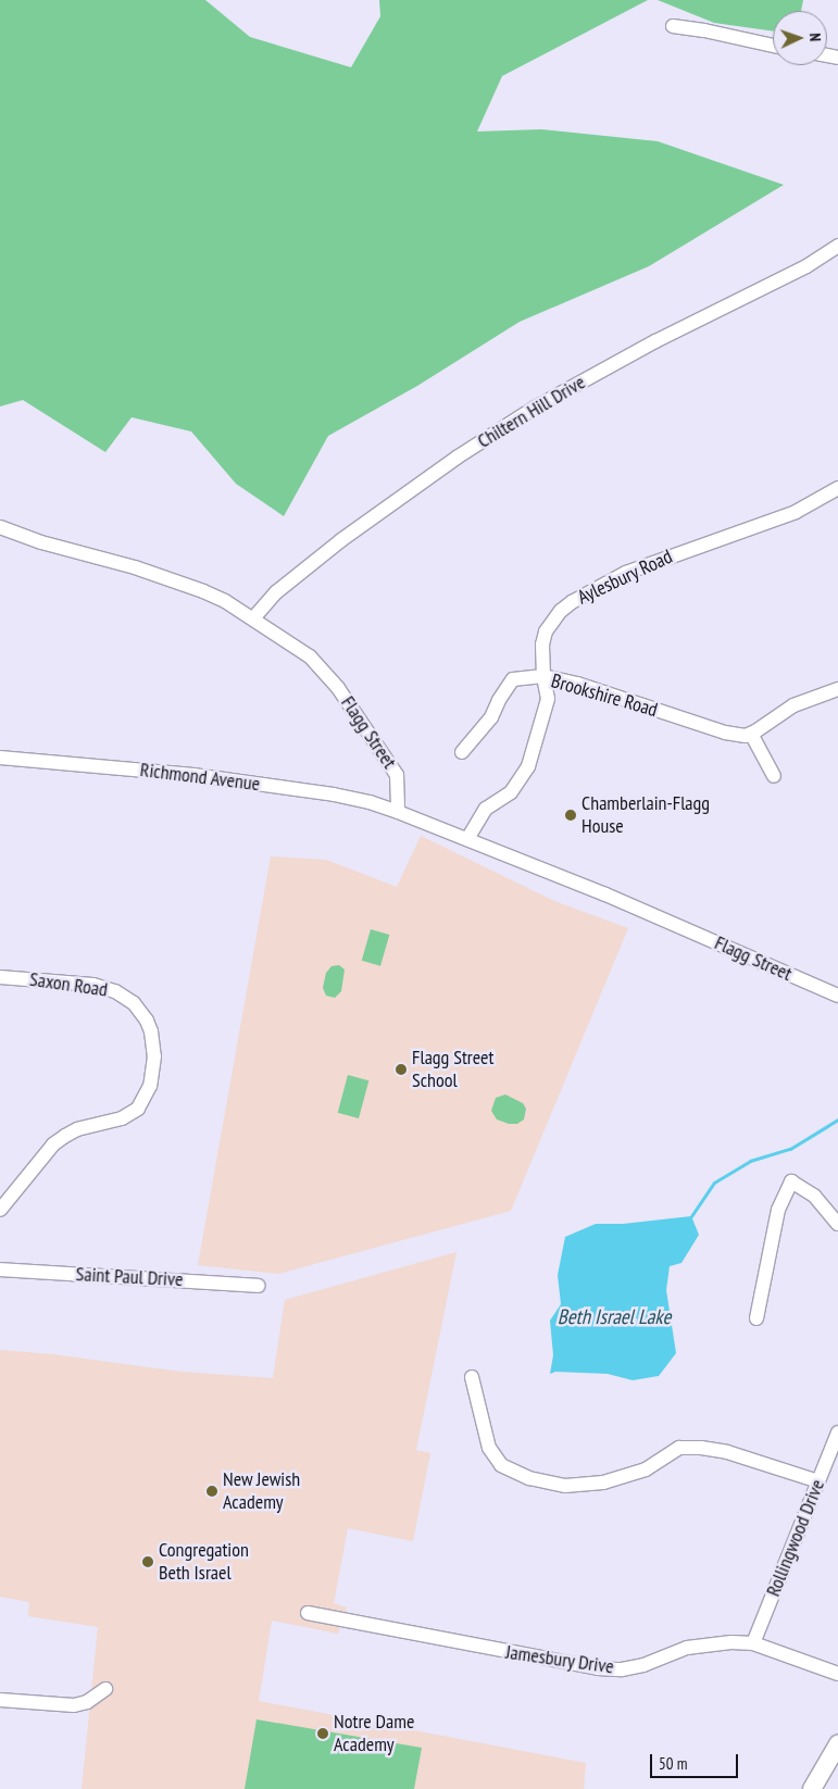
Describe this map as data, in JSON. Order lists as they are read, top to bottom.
{
  "streets": {
    "street": [
      "Chiltern Hill Drive",
      "Aylesbury Road",
      "Brookshire Road",
      "Flagg Street",
      "Richmond Avenue",
      "Saxon Road",
      "Saint Paul Drive",
      "Rollingwood Drive",
      "Jamesbury Drive"
    ]
  },
  "crossings": [
    ["Chiltern Hill Drive", "Flagg Street"],
    ["Aylesbury Road", "Brookshire Road"],
    ["Brookshire Road", "Flagg Street"],
    ["Flagg Street", "Richmond Avenue"],
    ["Rollingwood Drive", "Jamesbury Drive"]
  ],
  "water": ["Beth Israel Lake"],
  "places": [
    "Chamberlain-Flagg House",
    "Flagg Street School",
    "New Jewish Academy",
    "Congregation Beth Israel",
    "Notre Dame Academy"
  ],
  "scale_bar": "50 m",
  "north": "right"
}
